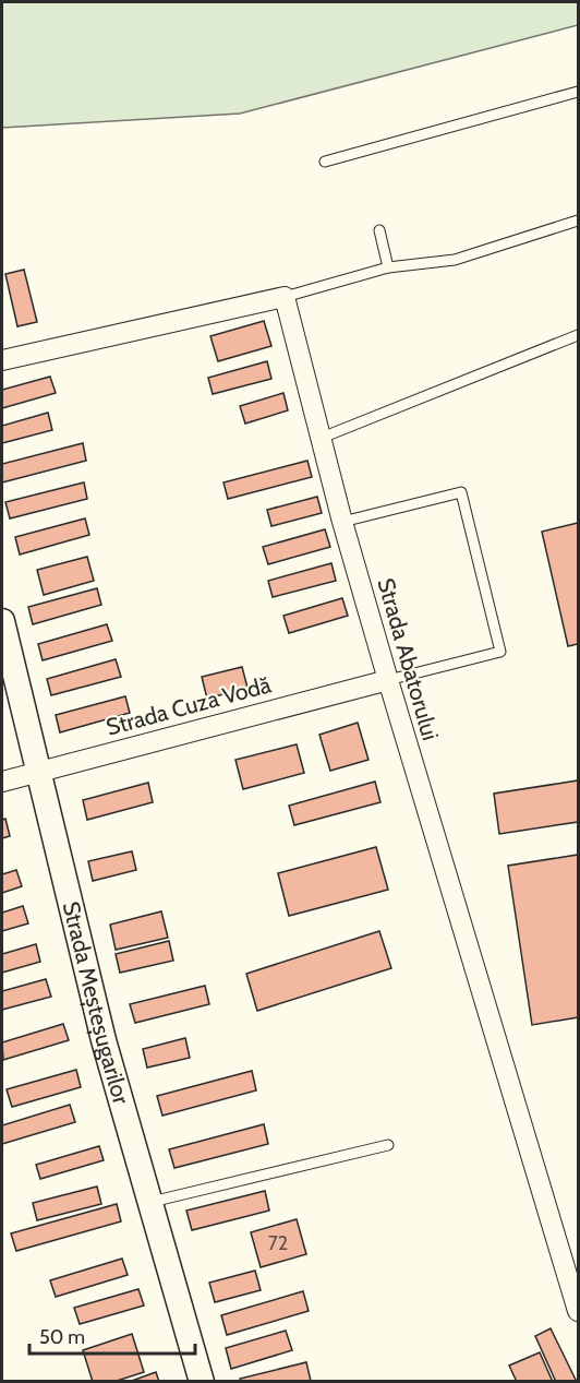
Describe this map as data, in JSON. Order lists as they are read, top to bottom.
{
  "streets": {
    "street": ["Strada Abatorului", "Strada Cuza Vodă", "Strada Meșteșugarilor"]
  },
  "crossings": [
    ["Strada Abatorului", "Strada Cuza Vodă"],
    ["Strada Cuza Vodă", "Strada Meșteșugarilor"]
  ],
  "house_numbers": ["72"],
  "scale_bar": "50 m"
}
